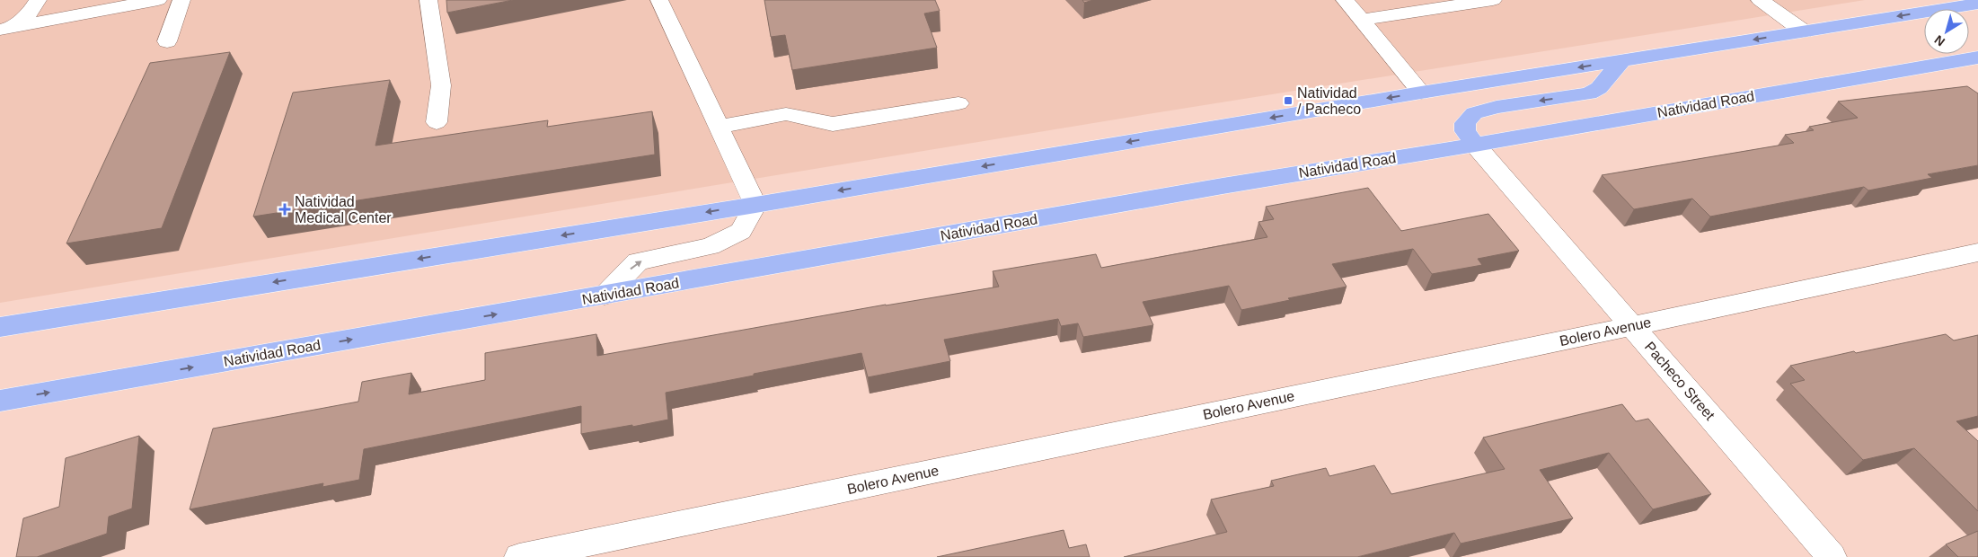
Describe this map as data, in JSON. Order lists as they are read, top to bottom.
{
  "streets": {
    "main road": ["Natividad Road"],
    "street": ["Bolero Avenue", "Pacheco Street"]
  },
  "crossings": [
    ["Natividad Road", "Pacheco Street"],
    ["Bolero Avenue", "Pacheco Street"]
  ],
  "places": {
    "transit": ["Natividad / Pacheco"],
    "health": ["Natividad Medical Center"]
  },
  "north": "bottom left"
}
